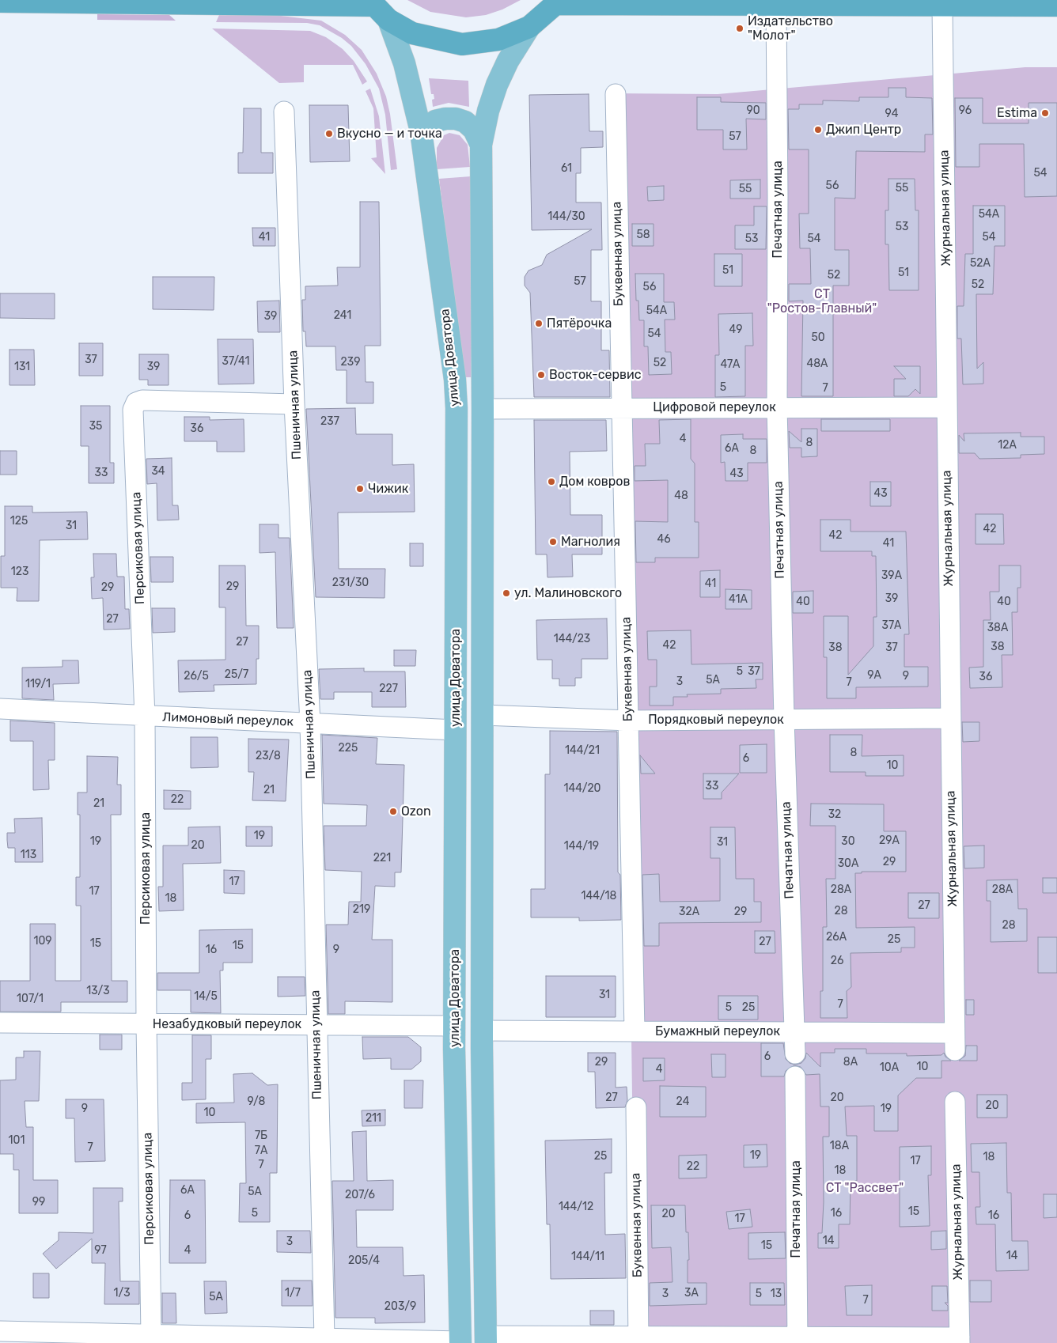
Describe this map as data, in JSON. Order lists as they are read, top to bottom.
{
  "streets": {
    "main road": ["улица Доватора"],
    "street": [
      "Журнальная улица",
      "Печатная улица",
      "Буквенная улица",
      "Пшеничная улица",
      "Цифровой переулок",
      "Персиковая улица",
      "Лимоновый переулок",
      "Порядковый переулок",
      "Незабудковый переулок",
      "Бумажный переулок"
    ]
  },
  "crossings": [
    ["Журнальная улица", "Цифровой переулок"],
    ["Журнальная улица", "Порядковый переулок"],
    ["Журнальная улица", "Бумажный переулок"],
    ["Печатная улица", "Цифровой переулок"],
    ["Печатная улица", "Порядковый переулок"],
    ["Печатная улица", "Бумажный переулок"],
    ["Буквенная улица", "Цифровой переулок"],
    ["Буквенная улица", "Порядковый переулок"],
    ["Буквенная улица", "Бумажный переулок"],
    ["улица Доватора", "Цифровой переулок"],
    ["улица Доватора", "Лимоновый переулок"],
    ["улица Доватора", "Порядковый переулок"],
    ["улица Доватора", "Незабудковый переулок"],
    ["улица Доватора", "Бумажный переулок"],
    ["Пшеничная улица", "Персиковая улица"],
    ["Пшеничная улица", "Лимоновый переулок"],
    ["Пшеничная улица", "Незабудковый переулок"],
    ["Персиковая улица", "Лимоновый переулок"],
    ["Персиковая улица", "Незабудковый переулок"]
  ],
  "parks": ["СТ \"Ростов-Главный\"", "СТ \"Рассвет\""],
  "places": [
    "Издательство \"Молот\"",
    "Estima",
    "Джип Центр",
    "Вкусно — и точка",
    "Пятёрочка",
    "Восток-сервис",
    "Дом ковров",
    "Чижик",
    "Магнолия",
    "ул. Малиновского",
    "Ozon"
  ],
  "house_numbers": [
    "90",
    "96",
    "94",
    "57",
    "61",
    "54",
    "56",
    "55",
    "55",
    "54А",
    "144/30",
    "53",
    "58",
    "41",
    "54",
    "53",
    "54",
    "52А",
    "51",
    "51",
    "52",
    "57",
    "52",
    "56",
    "54А",
    "241",
    "39",
    "49",
    "54",
    "50",
    "37",
    "37/41",
    "239",
    "52",
    "48А",
    "47А",
    "131",
    "39",
    "5",
    "7",
    "237",
    "35",
    "36",
    "4",
    "8",
    "12А",
    "6А",
    "8",
    "34",
    "33",
    "43",
    "43",
    "48",
    "125",
    "31",
    "42",
    "42",
    "46",
    "41",
    "123",
    "39А",
    "231/30",
    "41",
    "29",
    "29",
    "39",
    "41А",
    "40",
    "40",
    "27",
    "37А",
    "38А",
    "144/23",
    "27",
    "42",
    "38",
    "38",
    "37",
    "5",
    "37",
    "25/7",
    "9А",
    "26/5",
    "9",
    "36",
    "5А",
    "3",
    "7",
    "119/1",
    "227",
    "225",
    "144/21",
    "8",
    "23/8",
    "6",
    "10",
    "33",
    "144/20",
    "21",
    "22",
    "21",
    "32",
    "19",
    "29А",
    "19",
    "30",
    "31",
    "20",
    "144/19",
    "113",
    "221",
    "29",
    "30А",
    "17",
    "28А",
    "28А",
    "17",
    "144/18",
    "18",
    "27",
    "219",
    "28",
    "32А",
    "29",
    "28",
    "26А",
    "25",
    "109",
    "27",
    "15",
    "15",
    "16",
    "9",
    "26",
    "13/3",
    "31",
    "14/5",
    "107/1",
    "7",
    "5",
    "25",
    "6",
    "29",
    "8А",
    "10",
    "10А",
    "4",
    "27",
    "20",
    "9/8",
    "24",
    "20",
    "9",
    "19",
    "10",
    "211",
    "7Б",
    "101",
    "18А",
    "7",
    "7А",
    "19",
    "25",
    "18",
    "17",
    "7",
    "22",
    "18",
    "6А",
    "5А",
    "207/6",
    "99",
    "144/12",
    "15",
    "5",
    "16",
    "20",
    "6",
    "16",
    "17",
    "14",
    "3",
    "15",
    "97",
    "4",
    "14",
    "144/11",
    "205/4",
    "1/3",
    "1/7",
    "3А",
    "3",
    "5",
    "13",
    "5А",
    "7",
    "203/9"
  ]
}
